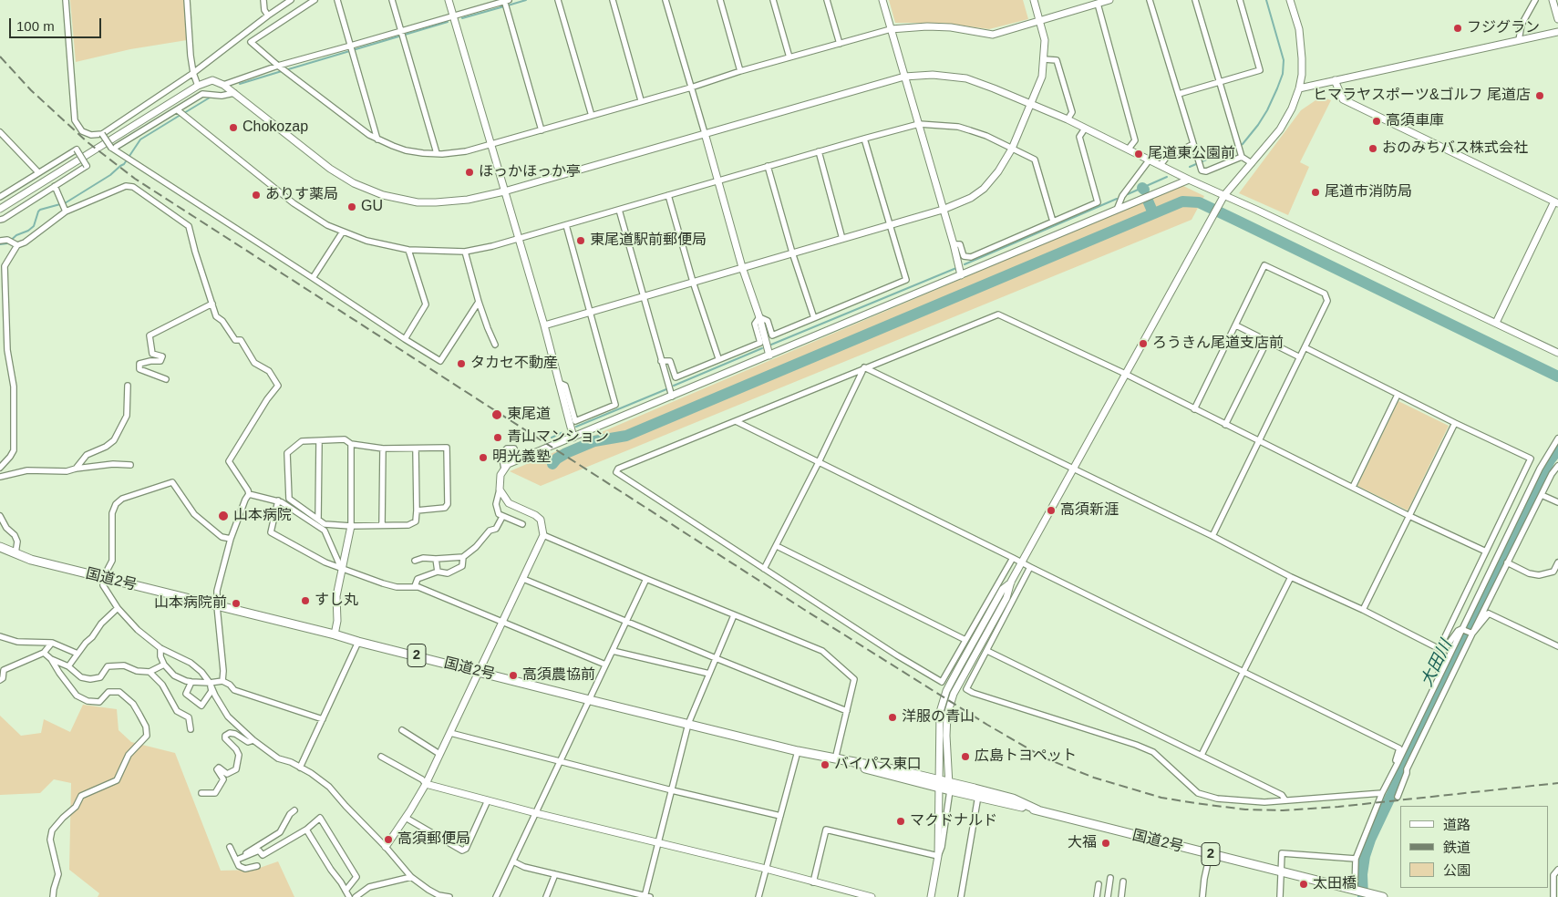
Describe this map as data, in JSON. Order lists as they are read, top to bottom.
{
  "streets": {
    "highway": ["国道2号", "2"]
  },
  "water": ["大田川"],
  "places": [
    "フジグラン",
    "ヒマラヤスポーツ&ゴルフ 尾道店",
    "高須車庫",
    "Chokozap",
    "おのみちバス株式会社",
    "尾道東公園前",
    "ほっかほっか亭",
    "尾道市消防局",
    "ありす薬局",
    "GU",
    "東尾道駅前郵便局",
    "ろうきん尾道支店前",
    "タカセ不動産",
    "東尾道",
    "青山マンション",
    "明光義塾",
    "高須新涯",
    "山本病院",
    "すし丸",
    "山本病院前",
    "高須農協前",
    "洋服の青山",
    "広島トヨペット",
    "バイパス東口",
    "マクドナルド",
    "高須郵便局",
    "大福",
    "太田橋"
  ],
  "legend": ["道路", "鉄道", "公園"],
  "scale_bar": "100 m"
}
